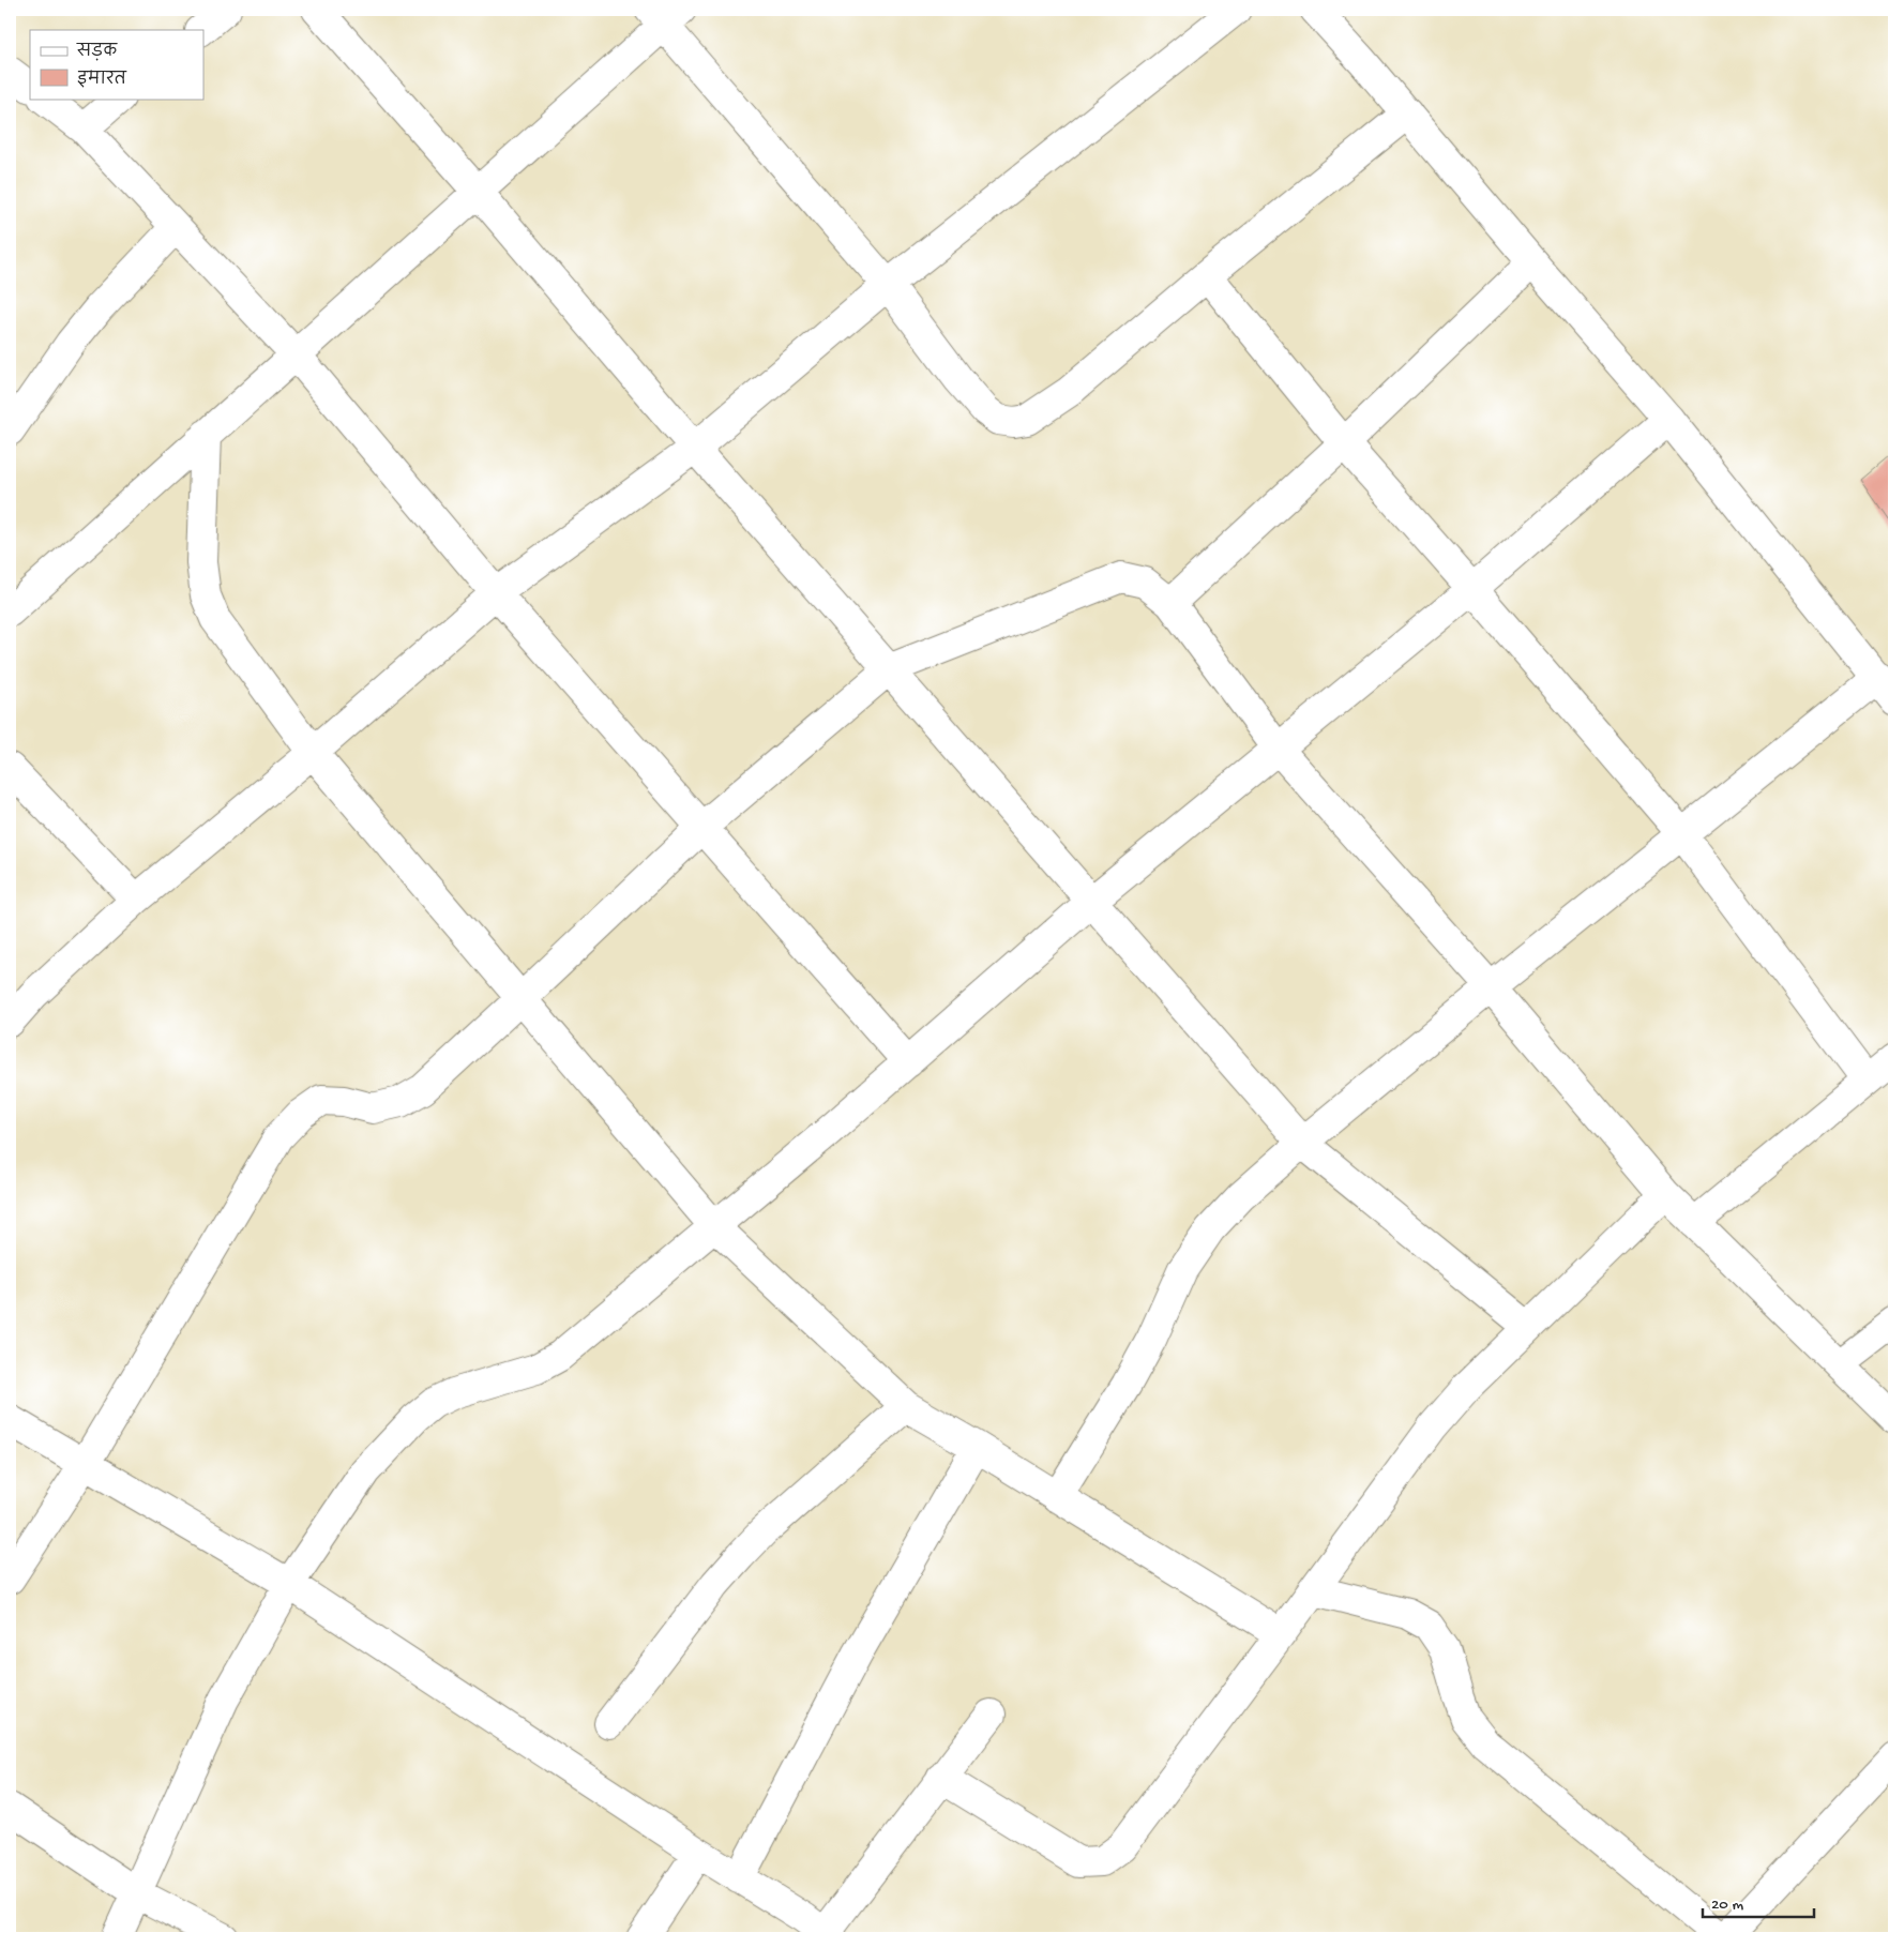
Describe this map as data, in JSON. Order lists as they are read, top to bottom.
{
  "legend": ["सड़क", "इमारत"],
  "scale_bar": "20 m"
}
